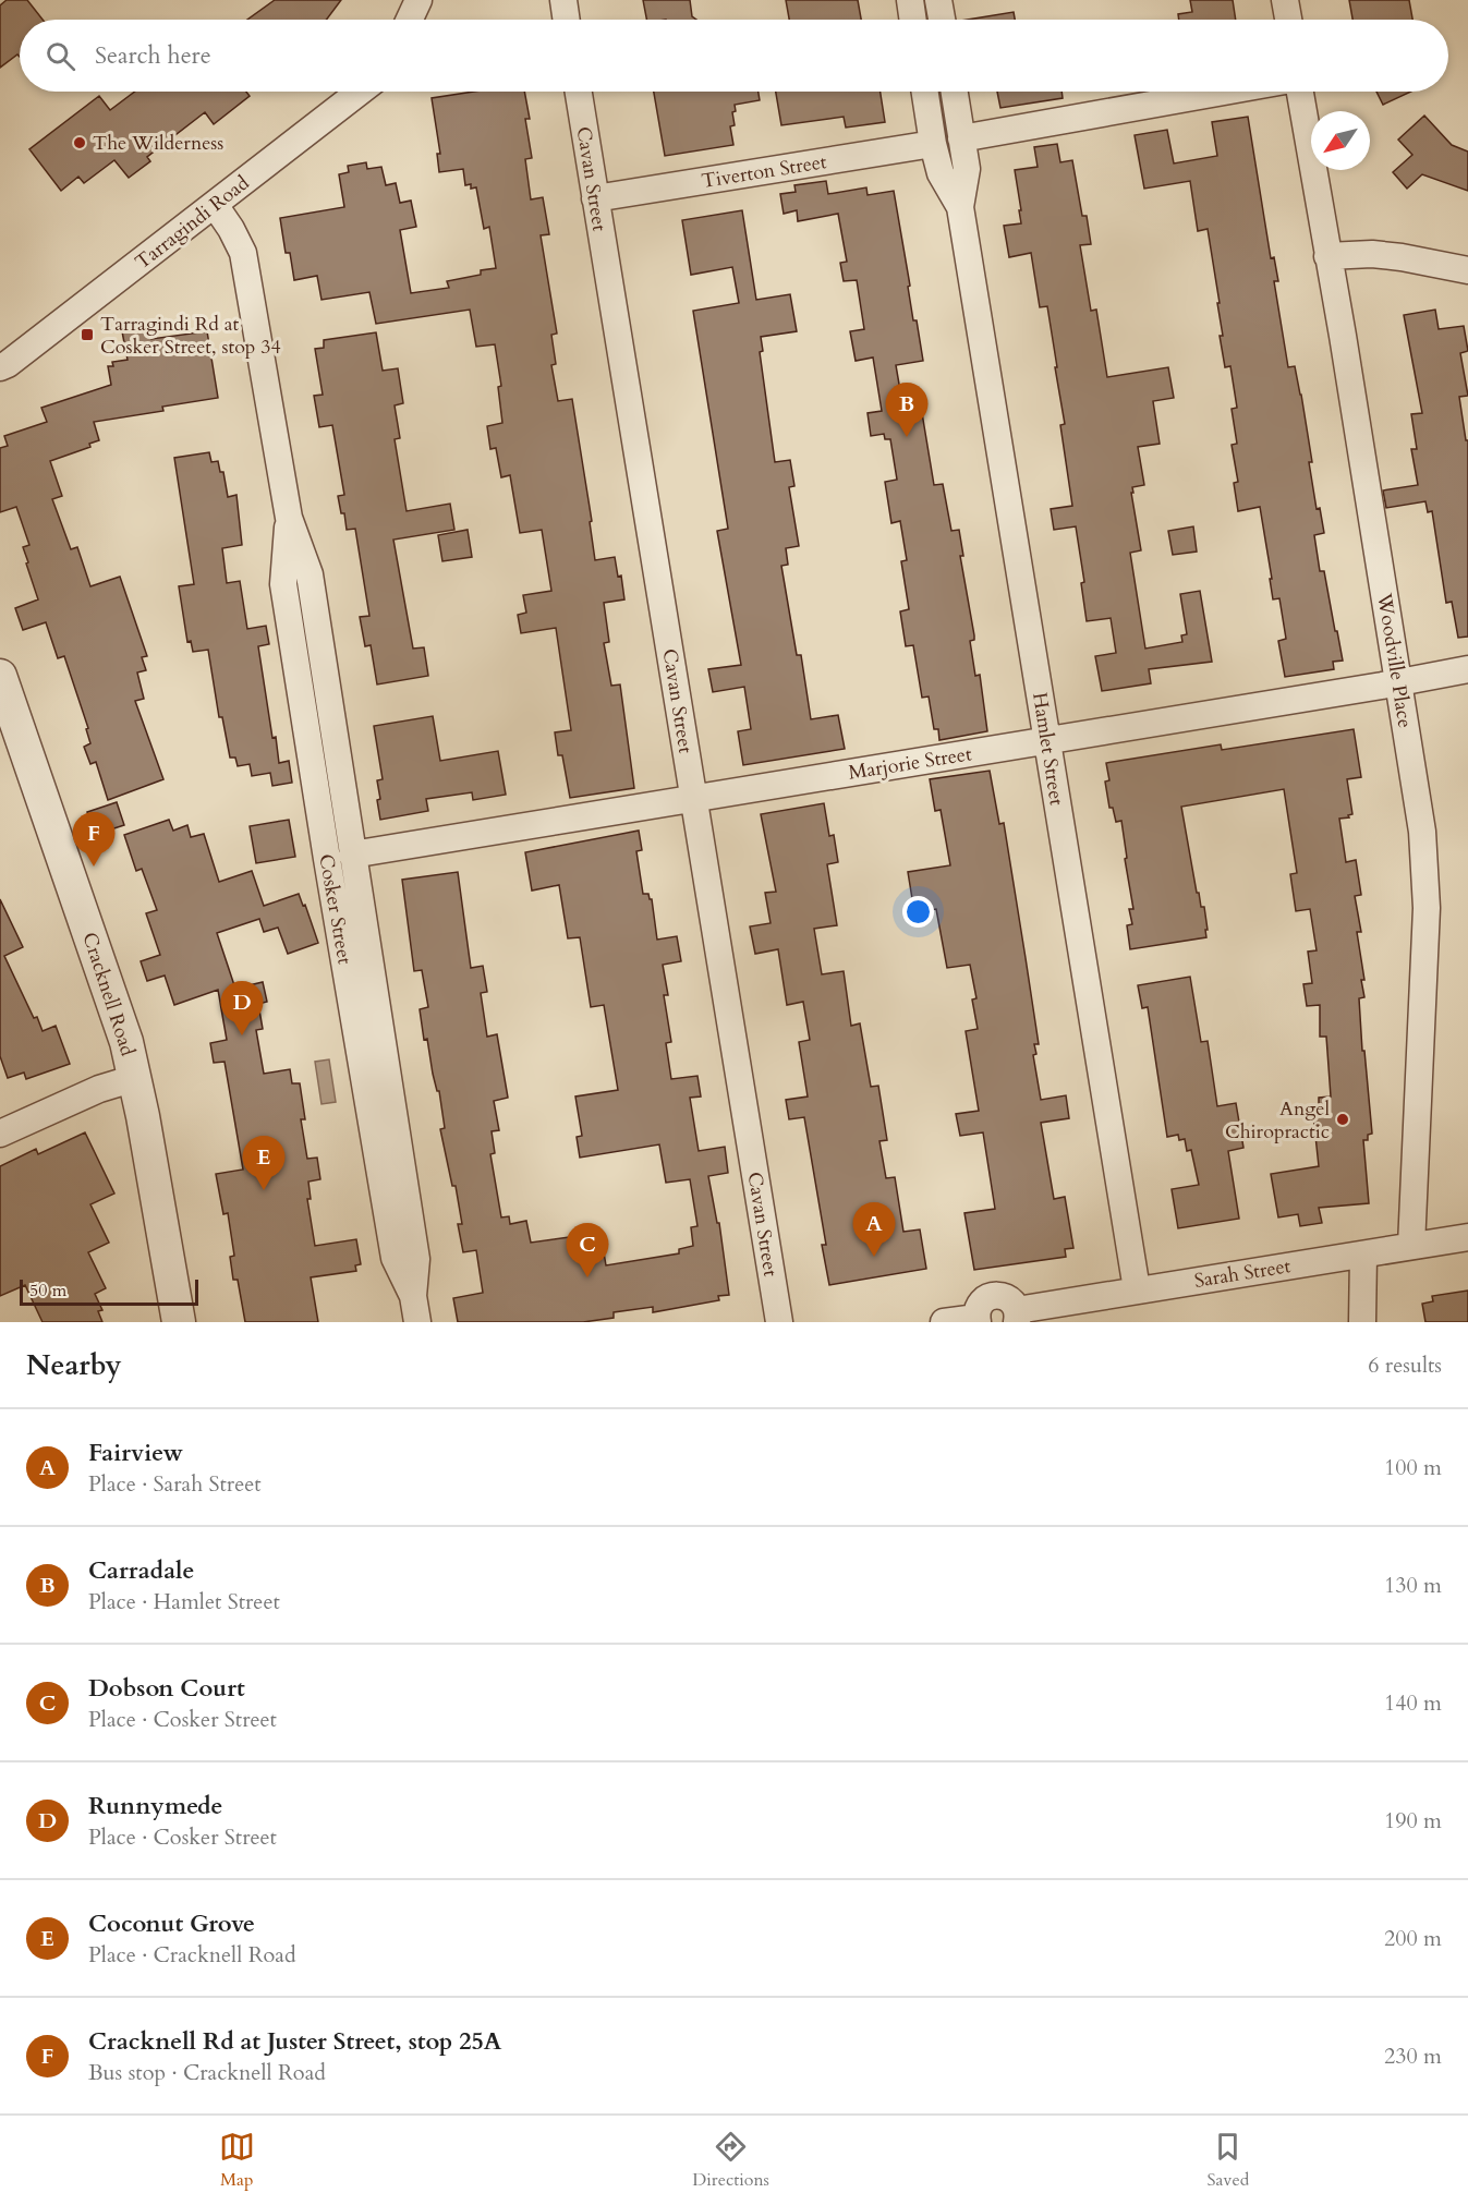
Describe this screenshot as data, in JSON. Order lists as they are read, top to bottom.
{
  "streets": {
    "street": [
      "Tiverton Street",
      "Cavan Street",
      "Tarragindi Road",
      "Woodville Place",
      "Hamlet Street",
      "Marjorie Street",
      "Cosker Street",
      "Cracknell Road",
      "Sarah Street"
    ]
  },
  "crossings": [
    ["Tiverton Street", "Cavan Street"],
    ["Tiverton Street", "Hamlet Street"],
    ["Cavan Street", "Marjorie Street"],
    ["Tarragindi Road", "Cosker Street"],
    ["Woodville Place", "Marjorie Street"],
    ["Woodville Place", "Sarah Street"],
    ["Hamlet Street", "Marjorie Street"],
    ["Hamlet Street", "Sarah Street"],
    ["Marjorie Street", "Cosker Street"]
  ],
  "places": {
    "other": ["The Wilderness", "Angel Chiropractic"],
    "transit": ["Tarragindi Rd at Cosker Street, stop 34"]
  },
  "scale_bar": "50 m",
  "north": "bottom left",
  "page": {
    "search": "Search here",
    "pins": [
      "B",
      "F",
      "D",
      "E",
      "A",
      "C"
    ],
    "scale": "50 m",
    "heading": ["Nearby", "6 results"],
    "list": [
      {
        "mark": "A",
        "name": "Fairview",
        "note": "Place · Sarah Street",
        "value": "100 m"
      },
      {
        "mark": "B",
        "name": "Carradale",
        "note": "Place · Hamlet Street",
        "value": "130 m"
      },
      {
        "mark": "C",
        "name": "Dobson Court",
        "note": "Place · Cosker Street",
        "value": "140 m"
      },
      {
        "mark": "D",
        "name": "Runnymede",
        "note": "Place · Cosker Street",
        "value": "190 m"
      },
      {
        "mark": "E",
        "name": "Coconut Grove",
        "note": "Place · Cracknell Road",
        "value": "200 m"
      },
      {
        "mark": "F",
        "name": "Cracknell Rd at Juster Street, stop 25A",
        "note": "Bus stop · Cracknell Road",
        "value": "230 m"
      }
    ],
    "nav": ["Map", "Directions", "Saved"]
  }
}
